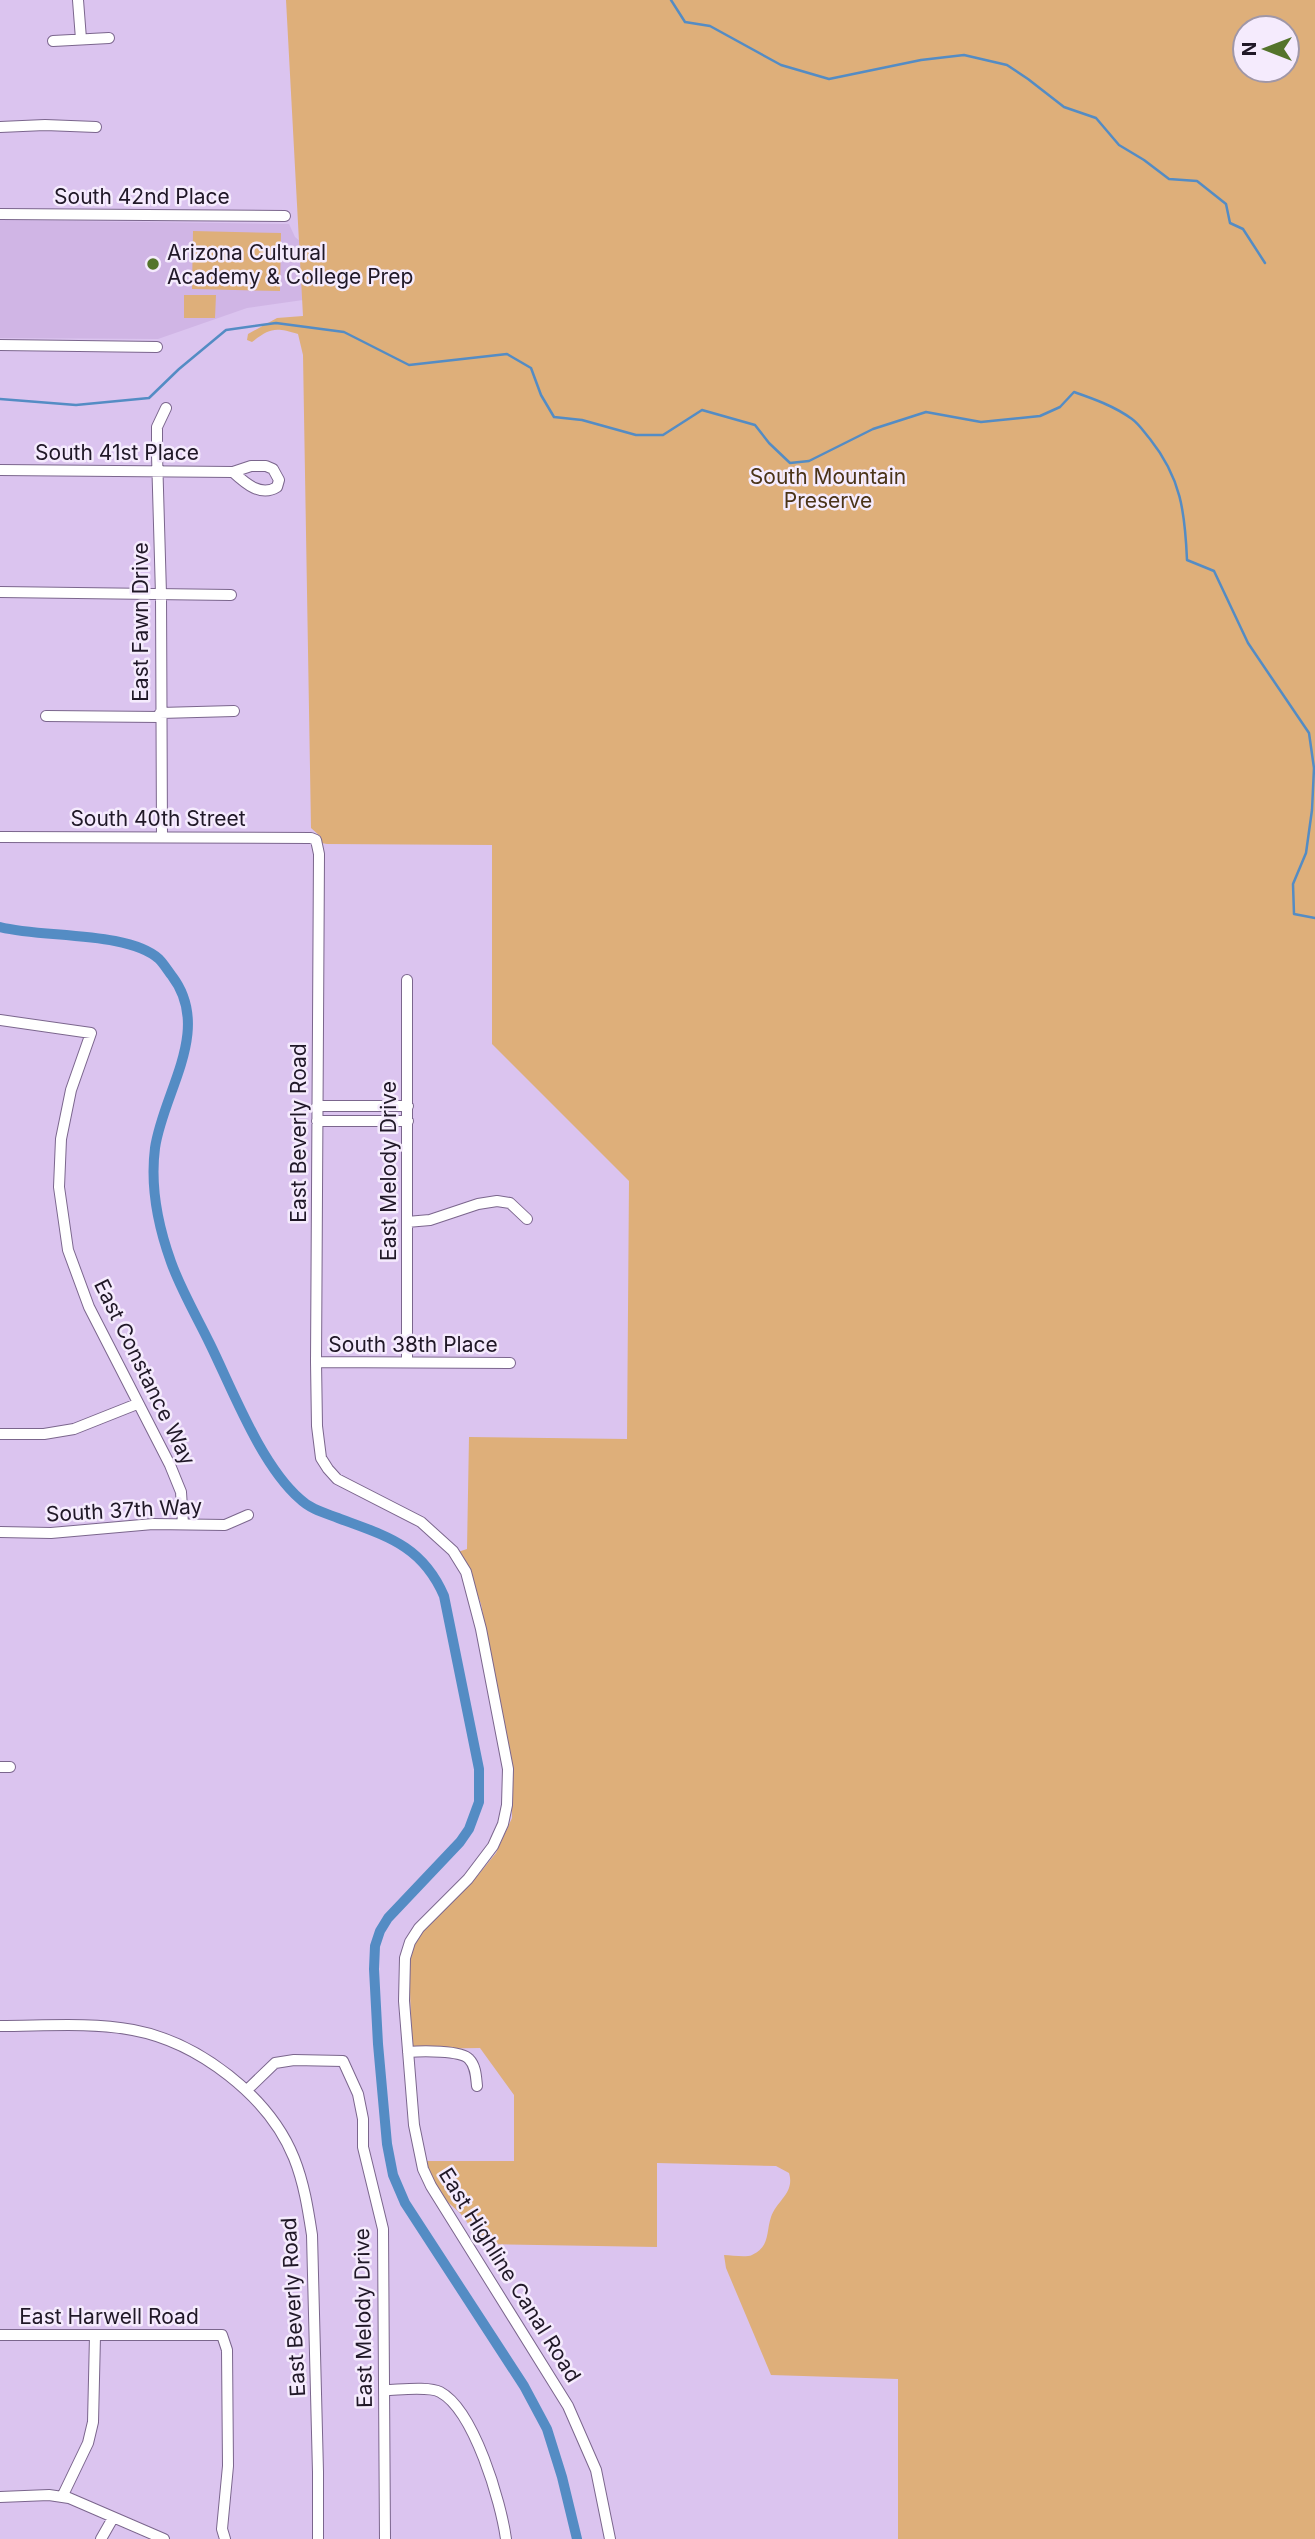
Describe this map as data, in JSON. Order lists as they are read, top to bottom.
{
  "streets": {
    "street": [
      "South 42nd Place",
      "South 41st Place",
      "East Fawn Drive",
      "South 40th Street",
      "East Beverly Road",
      "East Melody Drive",
      "South 38th Place",
      "East Constance Way",
      "South 37th Way",
      "East Highline Canal Road",
      "East Harwell Road"
    ]
  },
  "crossings": [
    ["South 41st Place", "East Fawn Drive"],
    ["East Fawn Drive", "South 40th Street"],
    ["South 40th Street", "East Beverly Road"],
    ["East Beverly Road", "East Melody Drive"],
    ["East Beverly Road", "South 38th Place"],
    ["East Beverly Road", "East Highline Canal Road"],
    ["East Melody Drive", "South 38th Place"],
    ["East Constance Way", "South 37th Way"]
  ],
  "parks": ["South Mountain Preserve"],
  "places": ["Arizona Cultural Academy & College Prep"],
  "north": "left"
}
